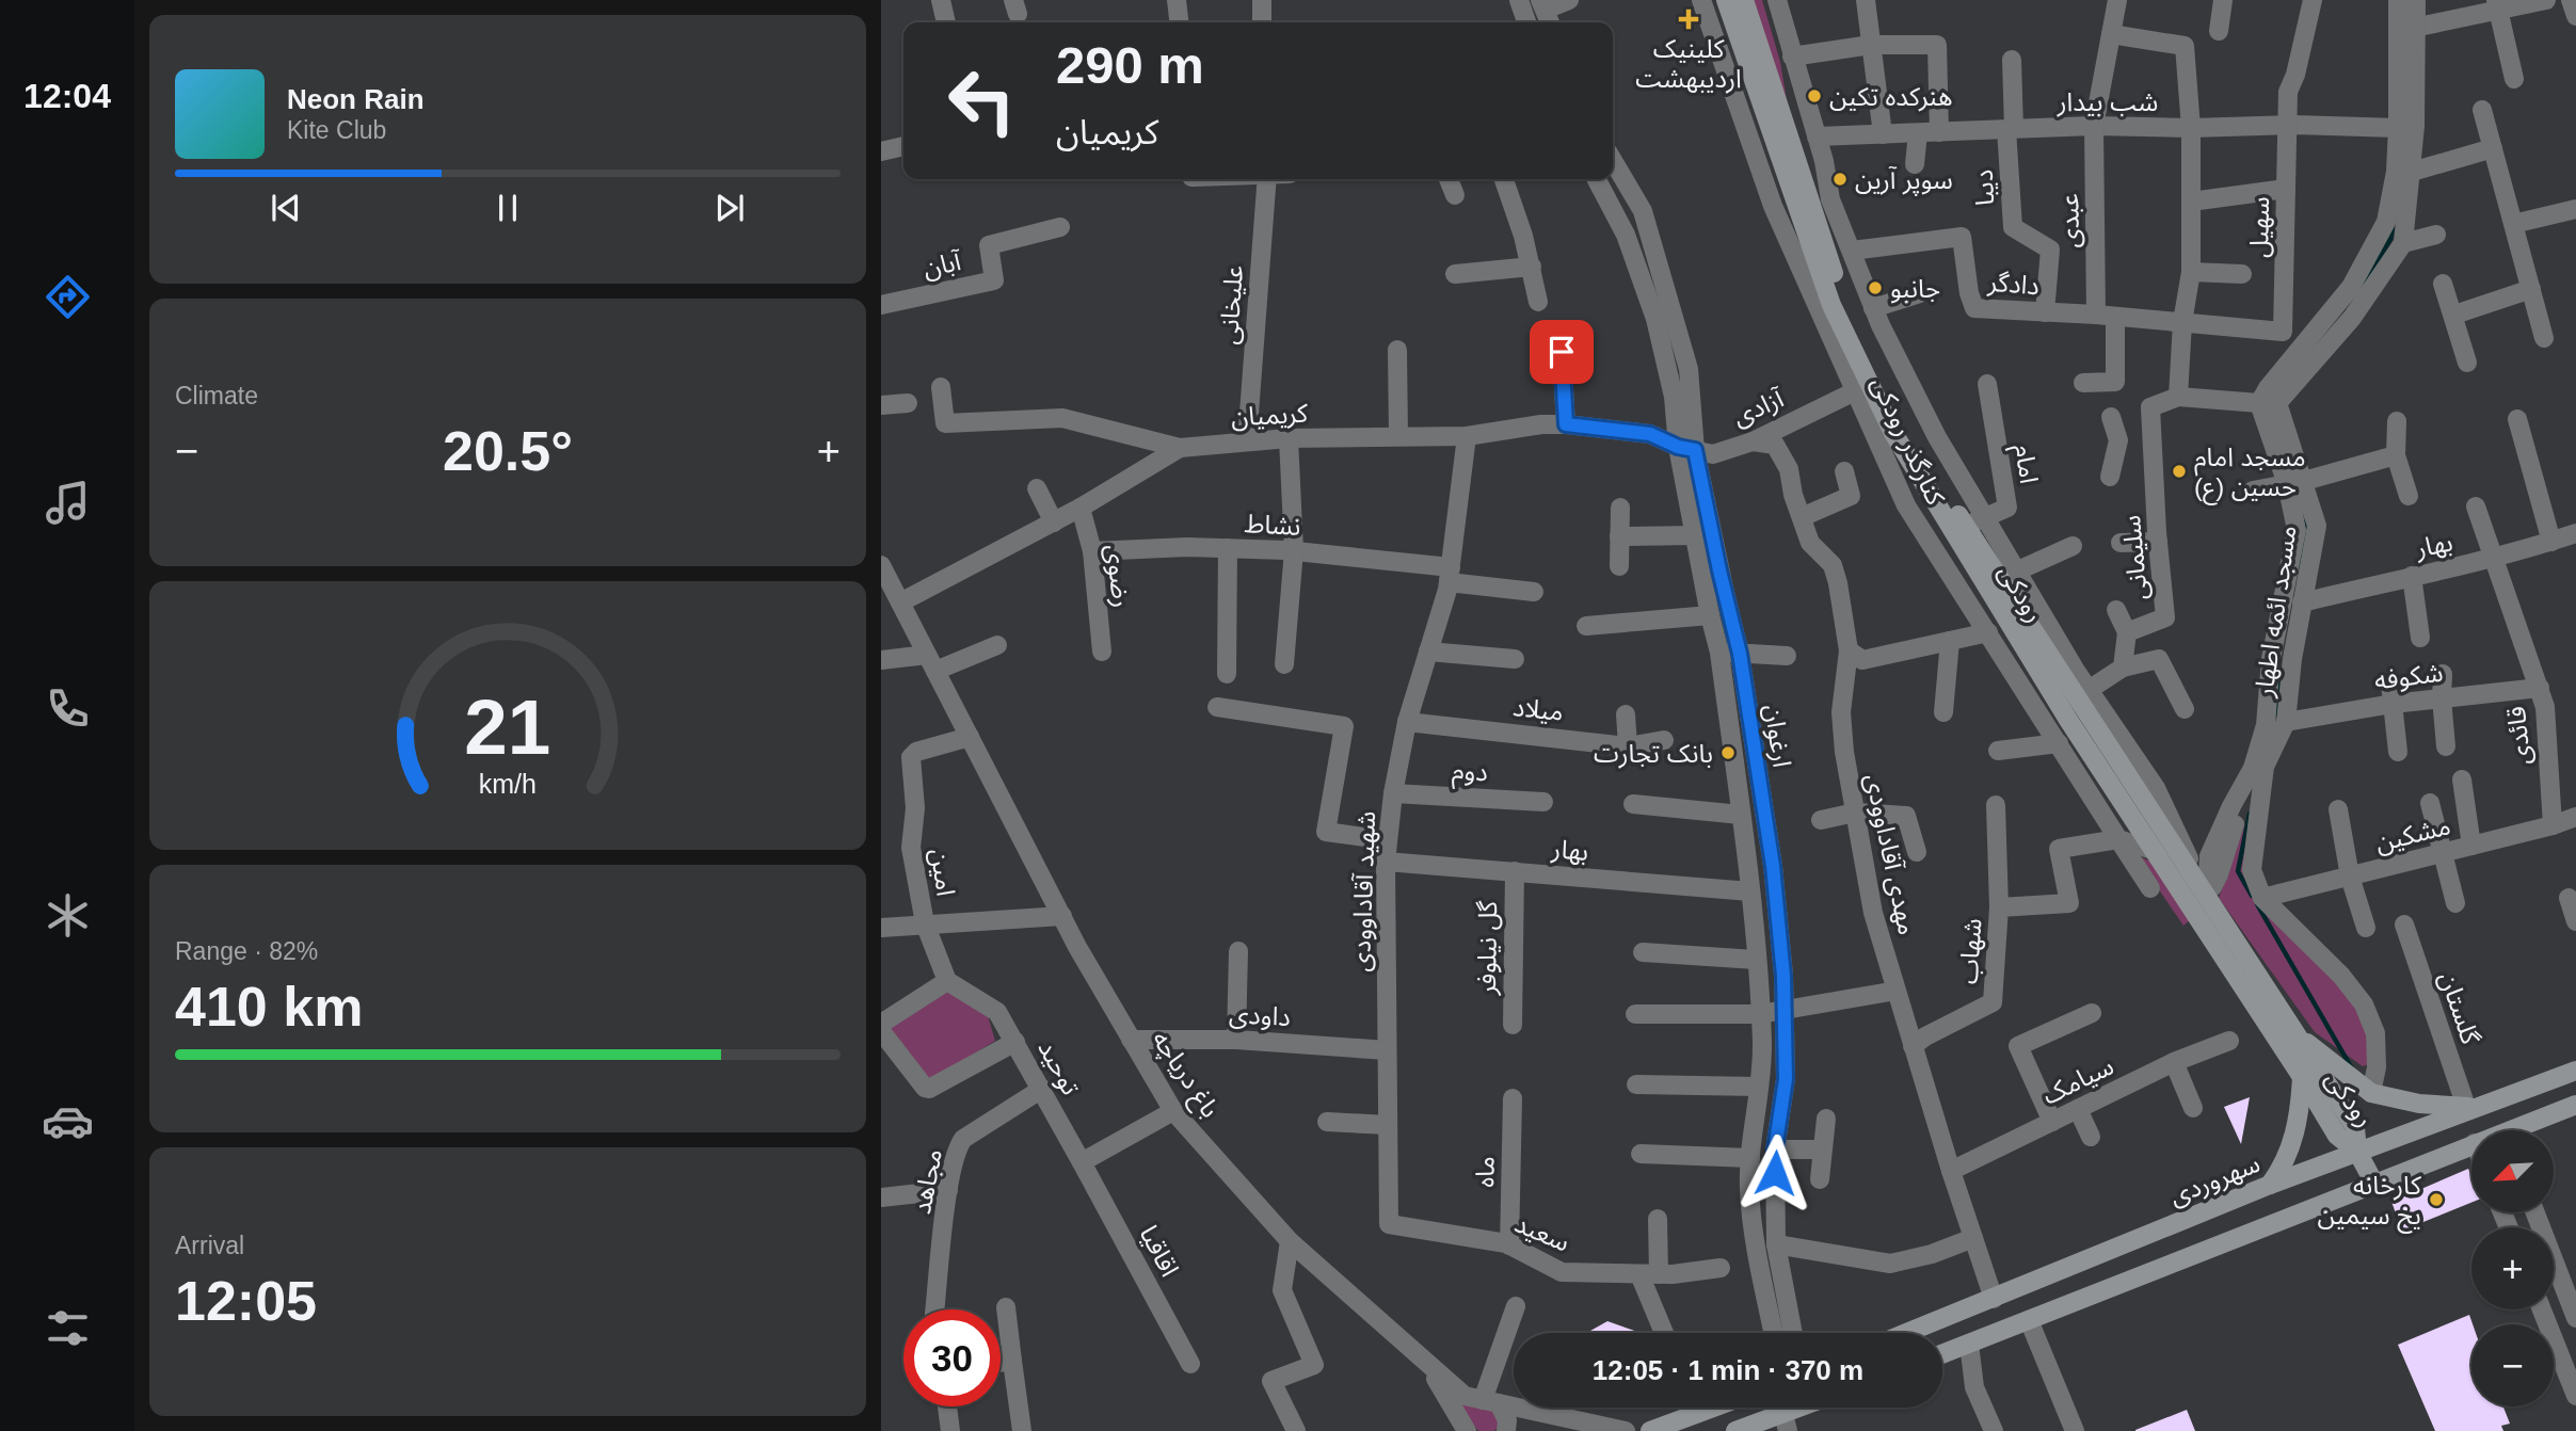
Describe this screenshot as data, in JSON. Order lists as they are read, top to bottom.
{
  "streets": {
    "main road": ["رودکی", "سهروردی"],
    "street": [
      "شب بیدار",
      "دیبا",
      "عبدی",
      "سهیل",
      "آبان",
      "دادگر",
      "علیخانی",
      "آزادی",
      "کریمیان",
      "کنارگذر رودکی",
      "امام",
      "نشاط",
      "بهار",
      "سلیمانی",
      "رضوی",
      "مسجد ائمه اطهار",
      "شکوفه",
      "میلاد",
      "ارغوان",
      "قائدی",
      "دوم",
      "مشکین",
      "مهدی آقاداوودی",
      "امین",
      "شهید آقاداوودی",
      "گل نیلوفر",
      "شهاب",
      "گلستان",
      "داودی",
      "توحید",
      "باغ دریاچه",
      "سیامک",
      "ماه",
      "مجاهد",
      "سعید",
      "اقاقیا"
    ]
  },
  "crossings": [
    ["شب بیدار", "دیبا"],
    ["شب بیدار", "عبدی"],
    ["شب بیدار", "سهیل"],
    ["شب بیدار", "مسجد ائمه اطهار"],
    ["دیبا", "دادگر"],
    ["عبدی", "دادگر"],
    ["سهیل", "دادگر"],
    ["علیخانی", "کریمیان"],
    ["آزادی", "کریمیان"],
    ["آزادی", "کنارگذر رودکی"],
    ["آزادی", "ارغوان"],
    ["آزادی", "مهدی آقاداوودی"],
    ["کریمیان", "رضوی"],
    ["کریمیان", "ارغوان"],
    ["کریمیان", "شهید آقاداوودی"],
    ["کریمیان", "باغ دریاچه"],
    ["کنارگذر رودکی", "شهاب"],
    ["امام", "رودکی"],
    ["نشاط", "رضوی"],
    ["نشاط", "شهید آقاداوودی"],
    ["بهار", "مسجد ائمه اطهار"],
    ["بهار", "ارغوان"],
    ["بهار", "قائدی"],
    ["بهار", "شهید آقاداوودی"],
    ["بهار", "گل نیلوفر"],
    ["رودکی", "مسجد ائمه اطهار"],
    ["رودکی", "سهروردی"],
    ["مسجد ائمه اطهار", "شکوفه"],
    ["مسجد ائمه اطهار", "مشکین"],
    ["شکوفه", "قائدی"],
    ["میلاد", "شهید آقاداوودی"],
    ["قائدی", "مشکین"],
    ["دوم", "شهید آقاداوودی"],
    ["مهدی آقاداوودی", "شهاب"],
    ["مهدی آقاداوودی", "سیامک"],
    ["مهدی آقاداوودی", "سهروردی"],
    ["امین", "باغ دریاچه"],
    ["شهید آقاداوودی", "داودی"],
    ["شهید آقاداوودی", "سعید"],
    ["داودی", "باغ دریاچه"],
    ["توحید", "مجاهد"],
    ["توحید", "اقاقیا"],
    ["ماه", "سعید"]
  ],
  "places": {
    "health": ["کلینیک اردیبهشت"],
    "other": [
      "هنرکده تکین",
      "سوپر آرین",
      "جانبو",
      "مسجد امام حسین (ع)",
      "بانک تجارت",
      "کارخانه یخ سیمین"
    ]
  },
  "north": "bottom left",
  "page": {
    "tabs": "12:04",
    "turn": ["290 m", "کریمیان"],
    "song": ["Neon Rain", "Kite Club"],
    "tile": [
      "Climate",
      ["Range · 82%", "410 km"],
      ["Arrival", "12:05"]
    ],
    "heat": ["−", "20.5°", "+"],
    "map_buttons": ["+", "−"],
    "limit": "30",
    "trip": "12:05 · 1 min · 370 m",
    "gauge": ["21", "km/h"]
  }
}
